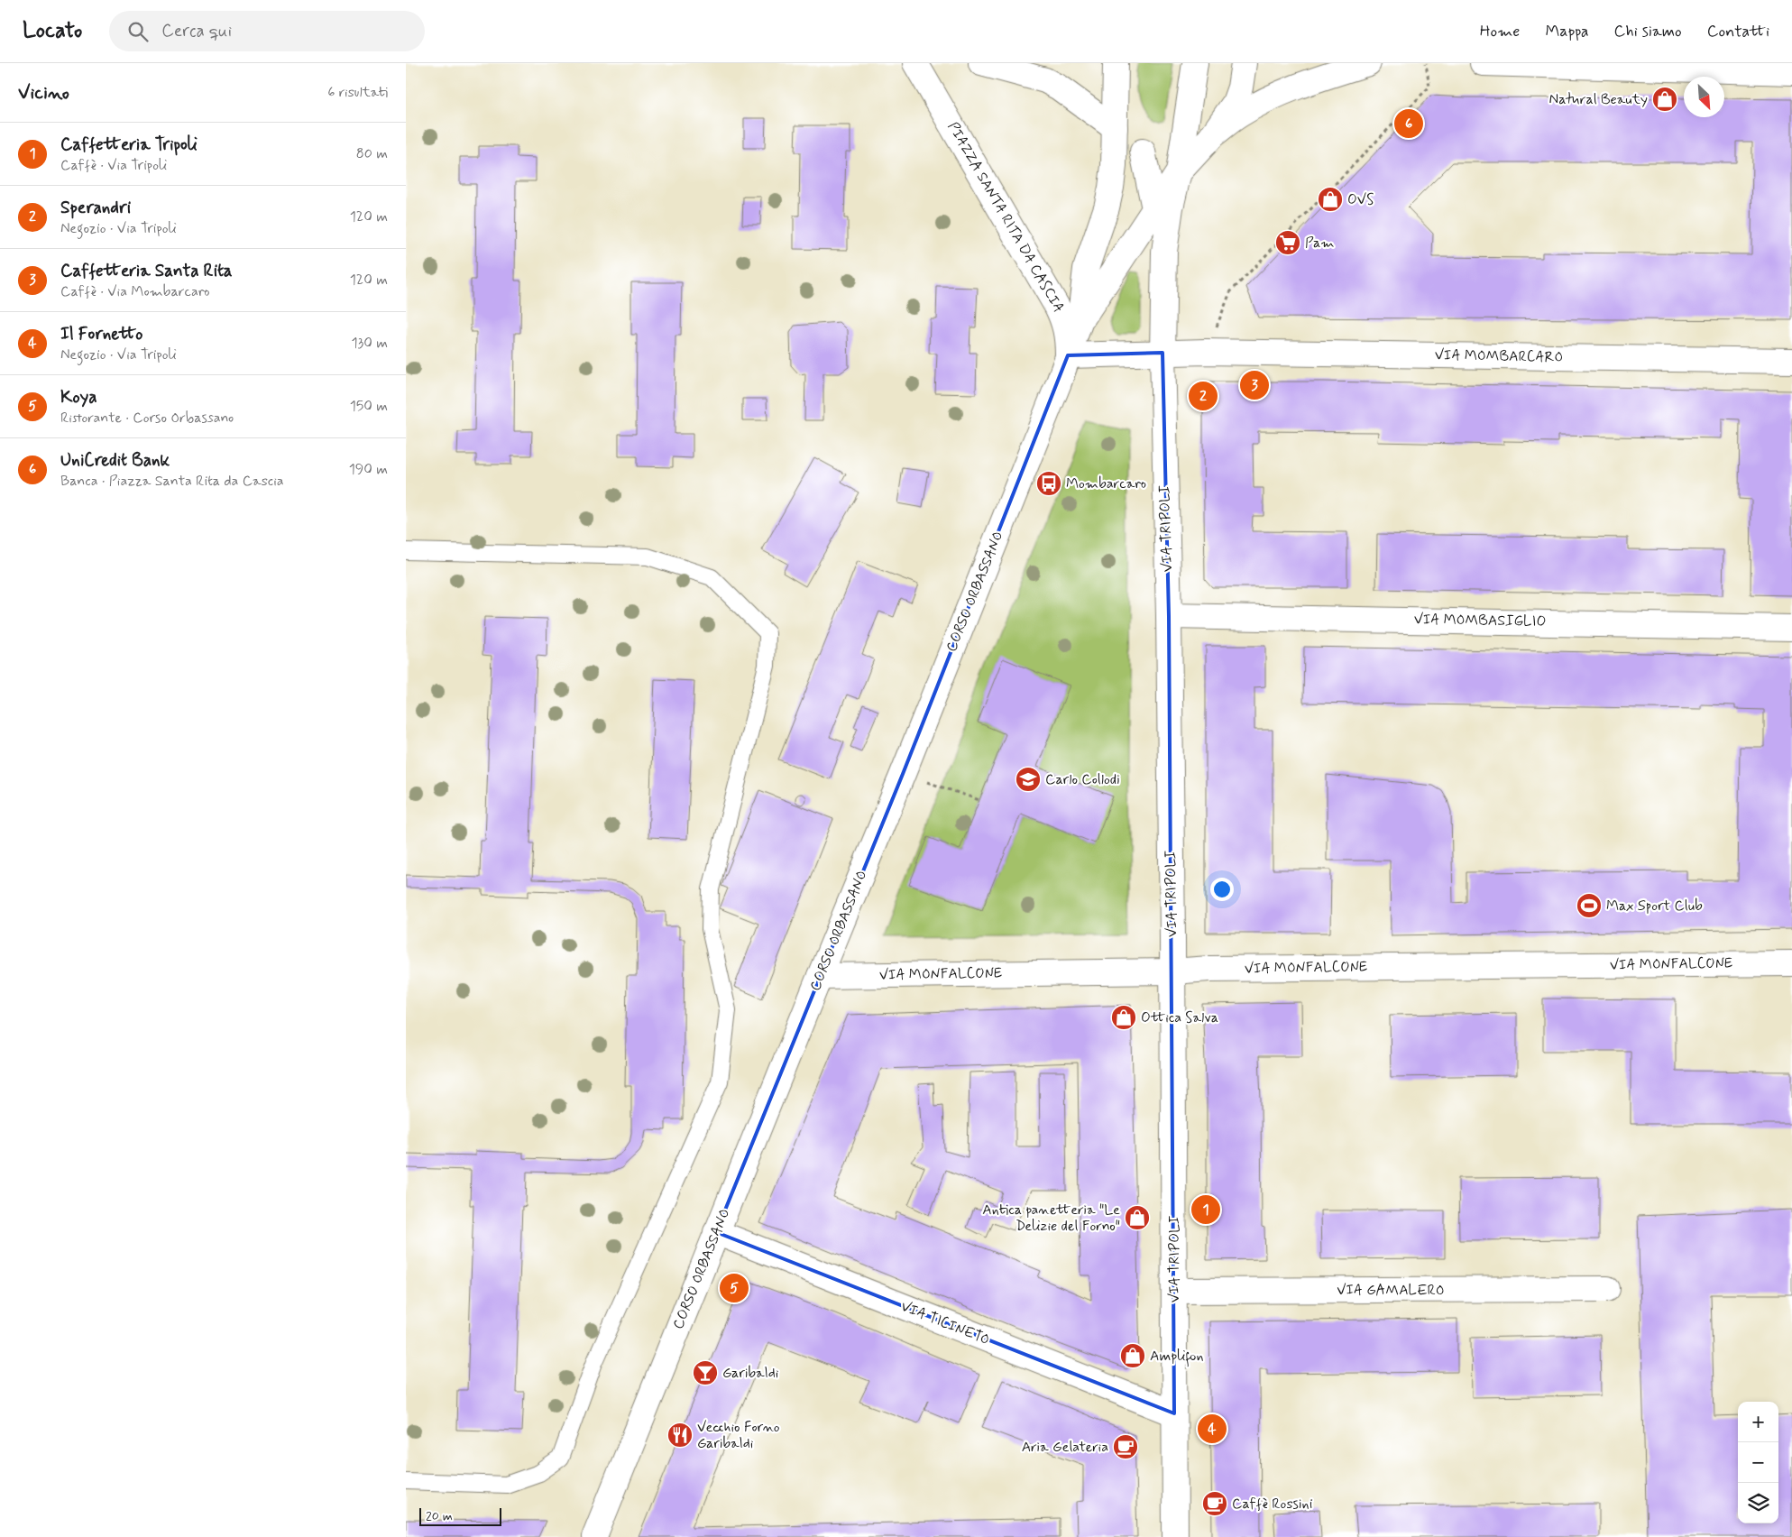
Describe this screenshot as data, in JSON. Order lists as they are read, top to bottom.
{
  "streets": {
    "street": [
      "PIAZZA SANTA RITA DA CASCIA",
      "VIA MOMBARCARO",
      "VIA TRIPOLI",
      "CORSO ORBASSANO",
      "VIA MOMBASIGLIO",
      "VIA MONFALCONE",
      "VIA GAMALERO",
      "VIA TICINETO"
    ]
  },
  "crossings": [
    ["PIAZZA SANTA RITA DA CASCIA", "VIA TRIPOLI"],
    ["PIAZZA SANTA RITA DA CASCIA", "CORSO ORBASSANO"],
    ["VIA TRIPOLI", "VIA MOMBASIGLIO"],
    ["VIA TRIPOLI", "VIA MONFALCONE"],
    ["VIA TRIPOLI", "VIA GAMALERO"],
    ["VIA TRIPOLI", "VIA TICINETO"],
    ["CORSO ORBASSANO", "VIA MONFALCONE"],
    ["CORSO ORBASSANO", "VIA TICINETO"]
  ],
  "places": {
    "shop": [
      "Natural Beauty",
      "OVS",
      "Ottica Salva",
      "Antica panetteria \"Le Delizie del Forno\"",
      "Amplifon"
    ],
    "supermarket": ["Pam"],
    "bus stop": ["Mombarcaro"],
    "school or university": ["Carlo Collodi"],
    "sports": ["Max Sport Club"],
    "bar": ["Garibaldi"],
    "restaurant": ["Vecchio Forno Garibaldi"],
    "cafe": ["Aria Gelateria", "Caffè Rossini"]
  },
  "scale_bar": "20 m",
  "north": "bottom right",
  "page": {
    "header": "Locato",
    "search": "Cerca qui",
    "nav": [
      "Home",
      "Mappa",
      "Chi siamo",
      "Contatti"
    ],
    "heading": ["Vicino", "6 risultati"],
    "pins": [
      "6",
      "3",
      "2",
      "1",
      "5",
      "4"
    ],
    "list": [
      {
        "mark": "1",
        "name": "Caffetteria Tripoli",
        "note": "Caffè · Via Tripoli",
        "value": "80 m"
      },
      {
        "mark": "2",
        "name": "Sperandri",
        "note": "Negozio · Via Tripoli",
        "value": "120 m"
      },
      {
        "mark": "3",
        "name": "Caffetteria Santa Rita",
        "note": "Caffè · Via Mombarcaro",
        "value": "120 m"
      },
      {
        "mark": "4",
        "name": "Il Fornetto",
        "note": "Negozio · Via Tripoli",
        "value": "130 m"
      },
      {
        "mark": "5",
        "name": "Koya",
        "note": "Ristorante · Corso Orbassano",
        "value": "150 m"
      },
      {
        "mark": "6",
        "name": "UniCredit Bank",
        "note": "Banca · Piazza Santa Rita da Cascia",
        "value": "190 m"
      }
    ],
    "map_buttons": ["+", "−"],
    "scale": "20 m"
  }
}
